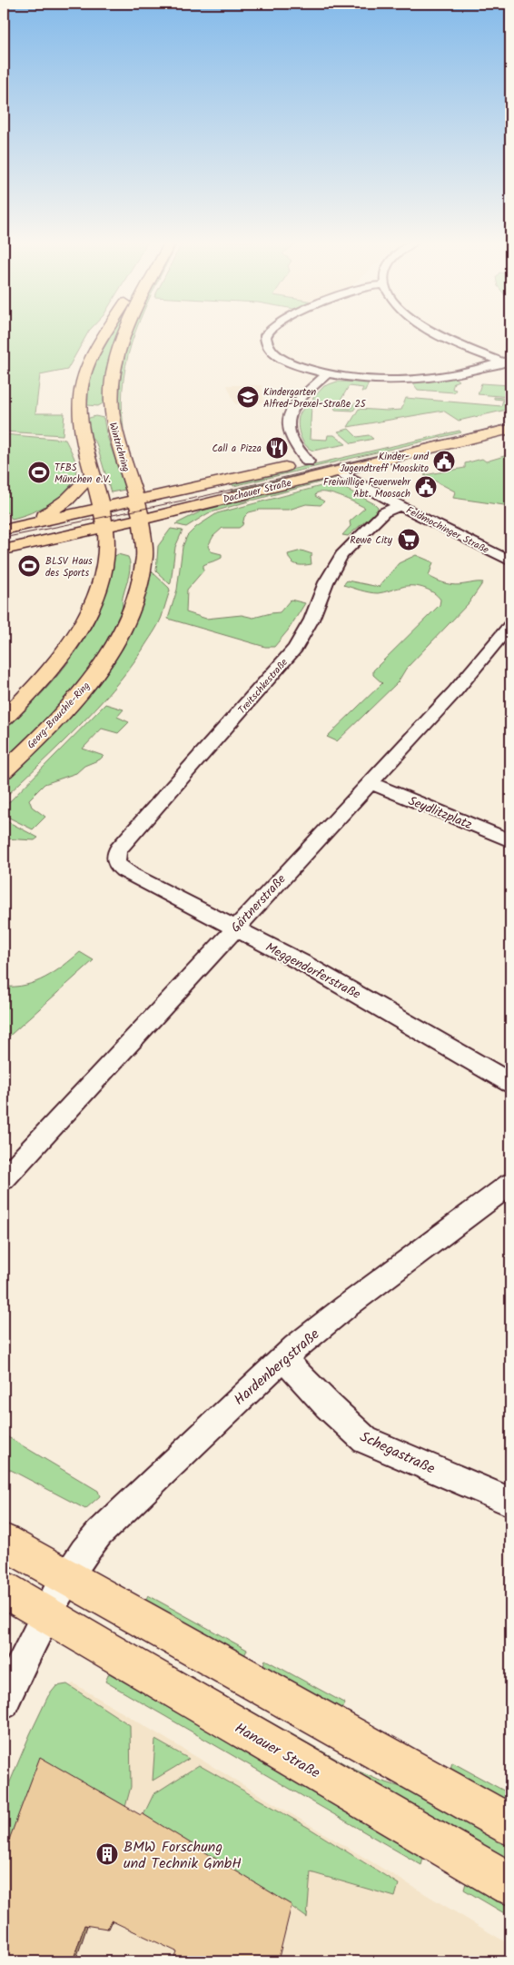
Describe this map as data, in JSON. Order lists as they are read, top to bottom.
{
  "streets": {
    "main road": [
      "Wintrichring",
      "Dachauer Straße",
      "Georg-Brauchle-Ring",
      "Hanauer Straße"
    ],
    "street": [
      "Feldmochinger Straße",
      "Treitschkestraße",
      "Seydlitzplatz",
      "Gärtnerstraße",
      "Meggendorferstraße",
      "Hardenbergstraße",
      "Schegastraße"
    ]
  },
  "crossings": [
    ["Wintrichring", "Dachauer Straße"],
    ["Wintrichring", "Georg-Brauchle-Ring"],
    ["Dachauer Straße", "Feldmochinger Straße"],
    ["Dachauer Straße", "Georg-Brauchle-Ring"],
    ["Feldmochinger Straße", "Treitschkestraße"],
    ["Treitschkestraße", "Meggendorferstraße"],
    ["Seydlitzplatz", "Gärtnerstraße"],
    ["Gärtnerstraße", "Meggendorferstraße"],
    ["Hardenbergstraße", "Schegastraße"]
  ],
  "places": {
    "school or university": ["Kindergarten Alfred-Drexel-Straße 25"],
    "restaurant": ["Call a Pizza"],
    "public building": ["Kinder- und Jugendtreff Mooskito", "Freiwillige Feuerwehr Abt. Moosach"],
    "sports": ["TFBS München e.V.", "BLSV Haus des Sports"],
    "supermarket": ["Rewe City"],
    "building": ["BMW Forschung und Technik GmbH"]
  }
}
